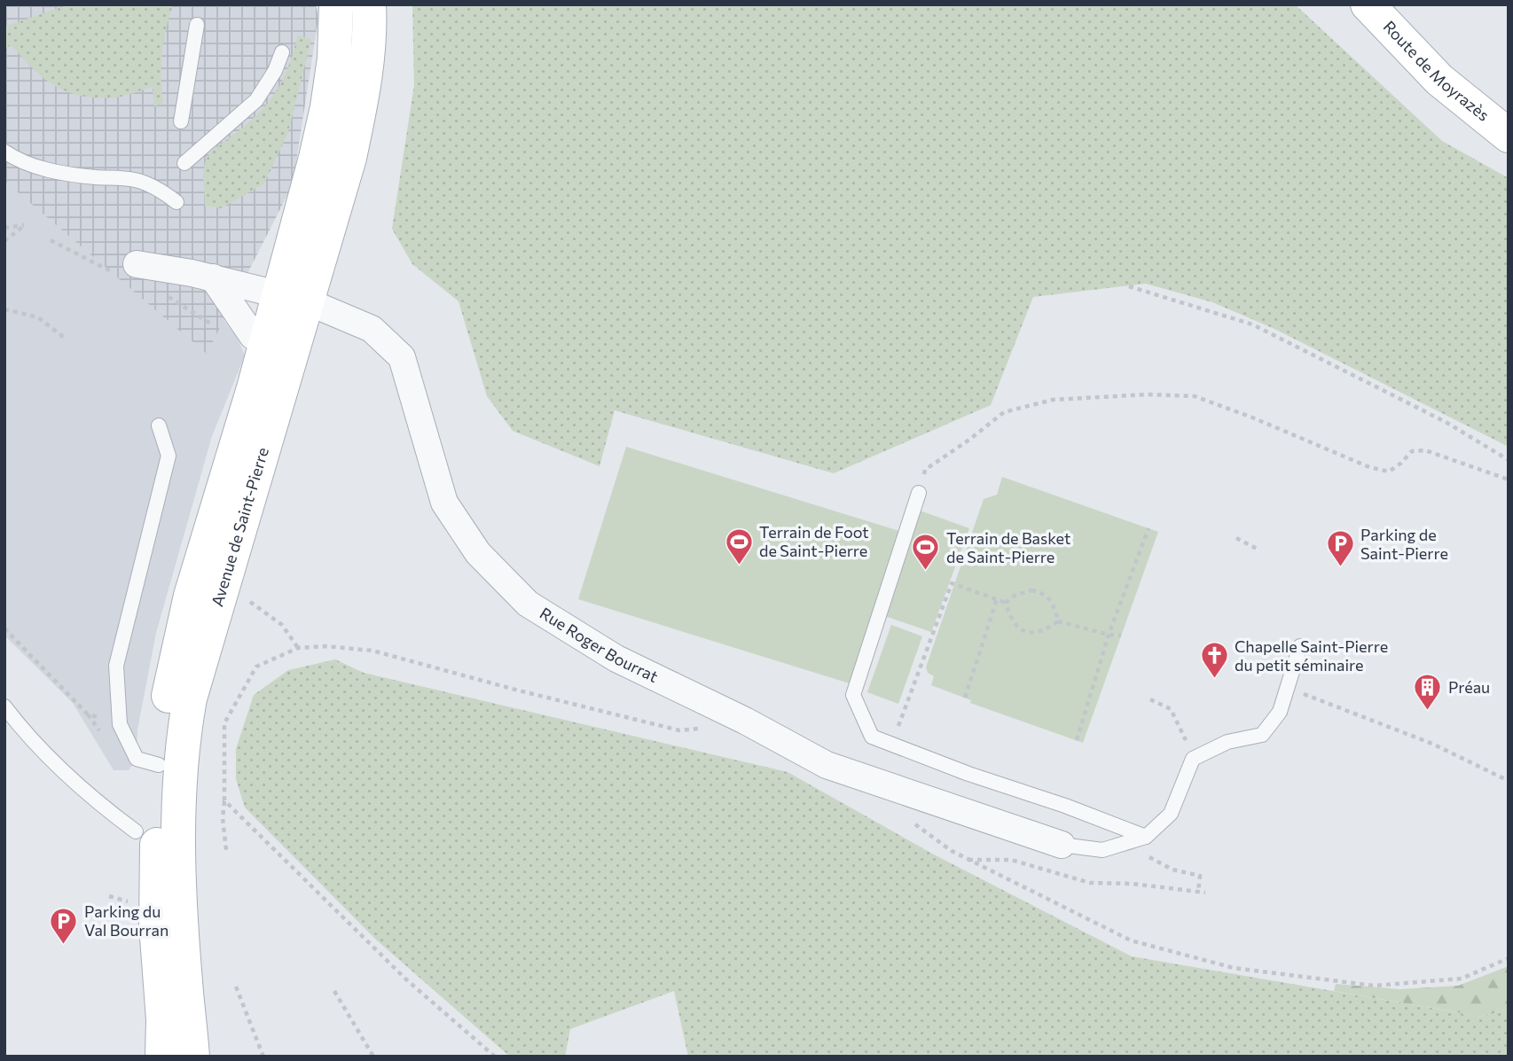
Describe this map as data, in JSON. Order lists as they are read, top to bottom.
{
  "streets": {
    "street": ["Route de Moyrazès", "Avenue de Saint-Pierre", "Rue Roger Bourrat"]
  },
  "crossings": [
    ["Avenue de Saint-Pierre", "Rue Roger Bourrat"]
  ],
  "places": {
    "sports": ["Terrain de Foot de Saint-Pierre", "Terrain de Basket de Saint-Pierre"],
    "parking": ["Parking de Saint-Pierre", "Parking du Val Bourran"],
    "church": ["Chapelle Saint-Pierre du petit séminaire"],
    "building": ["Préau"]
  }
}
